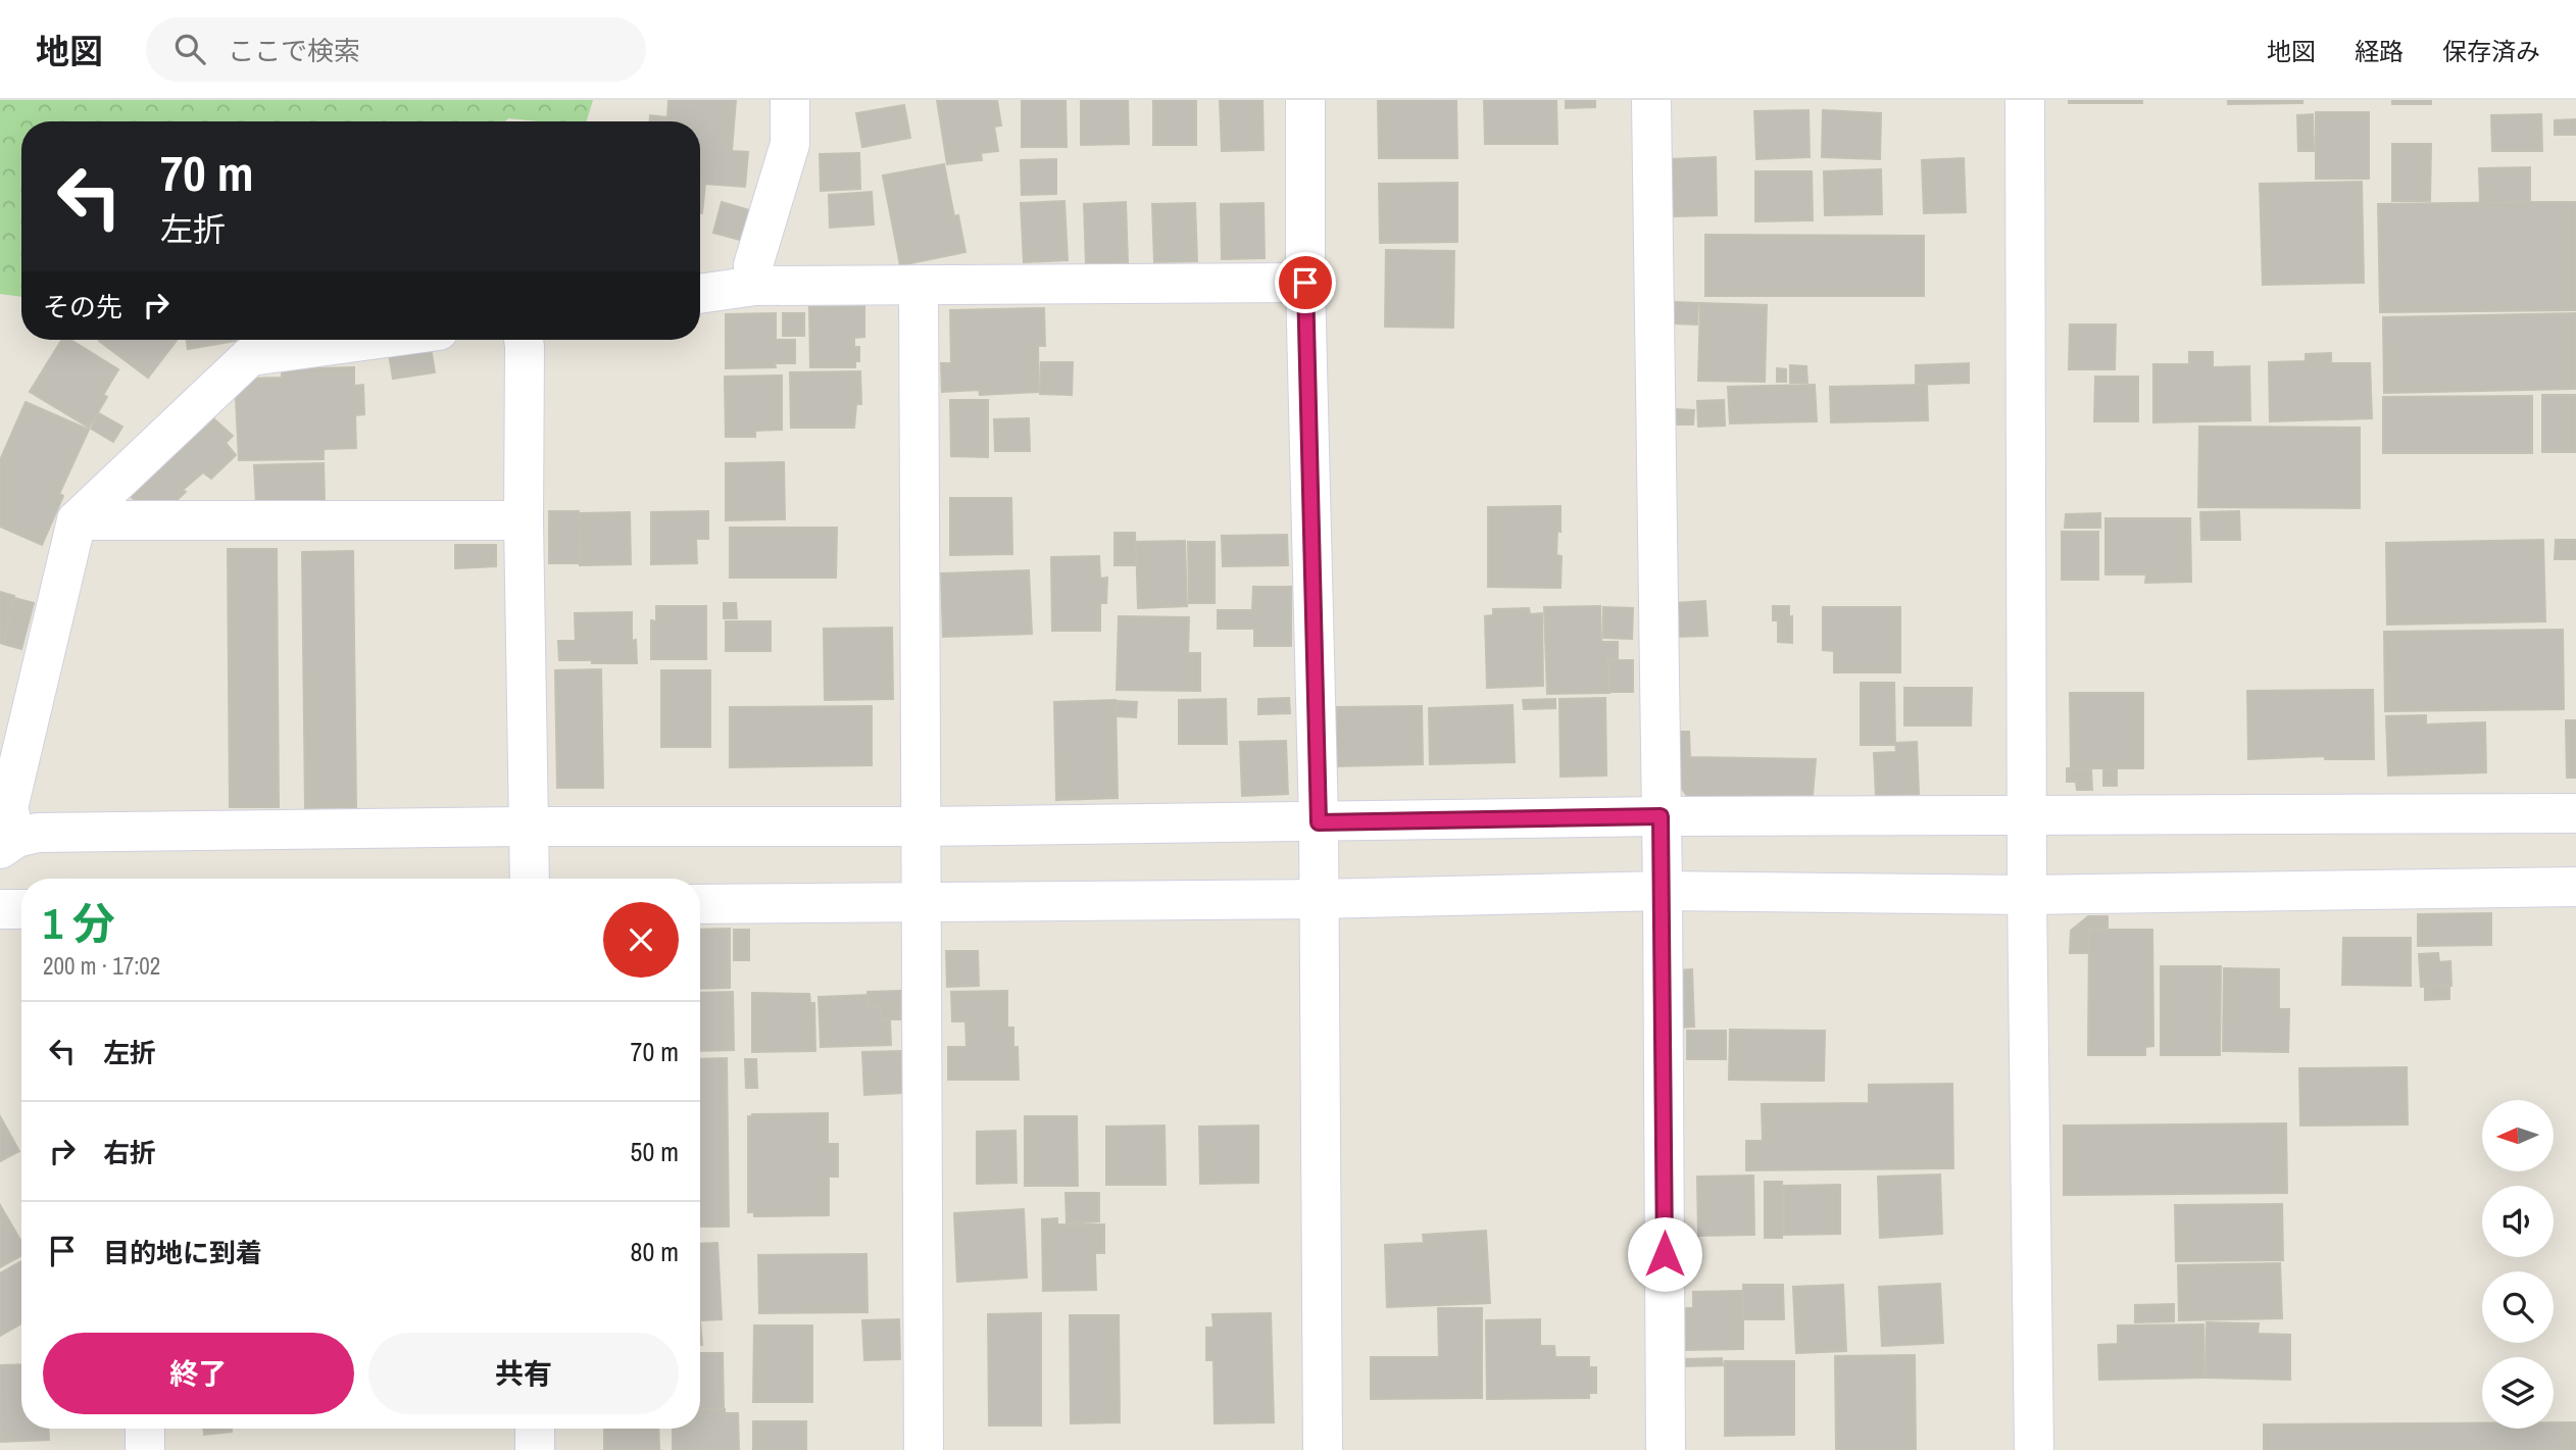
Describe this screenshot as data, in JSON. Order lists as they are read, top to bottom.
{
  "north": "left",
  "page": {
    "header": "地図",
    "search": "ここで検索",
    "nav": ["地図", "経路", "保存済み"],
    "turn": ["70 m", "左折"],
    "then": "その先",
    "heading": ["1 分", "200 m · 17:02"],
    "list": [
      {
        "name": "左折",
        "value": "70 m"
      },
      {
        "name": "右折",
        "value": "50 m"
      },
      {
        "name": "目的地に到着",
        "value": "80 m"
      }
    ],
    "buttons": ["終了", "共有"]
  }
}
